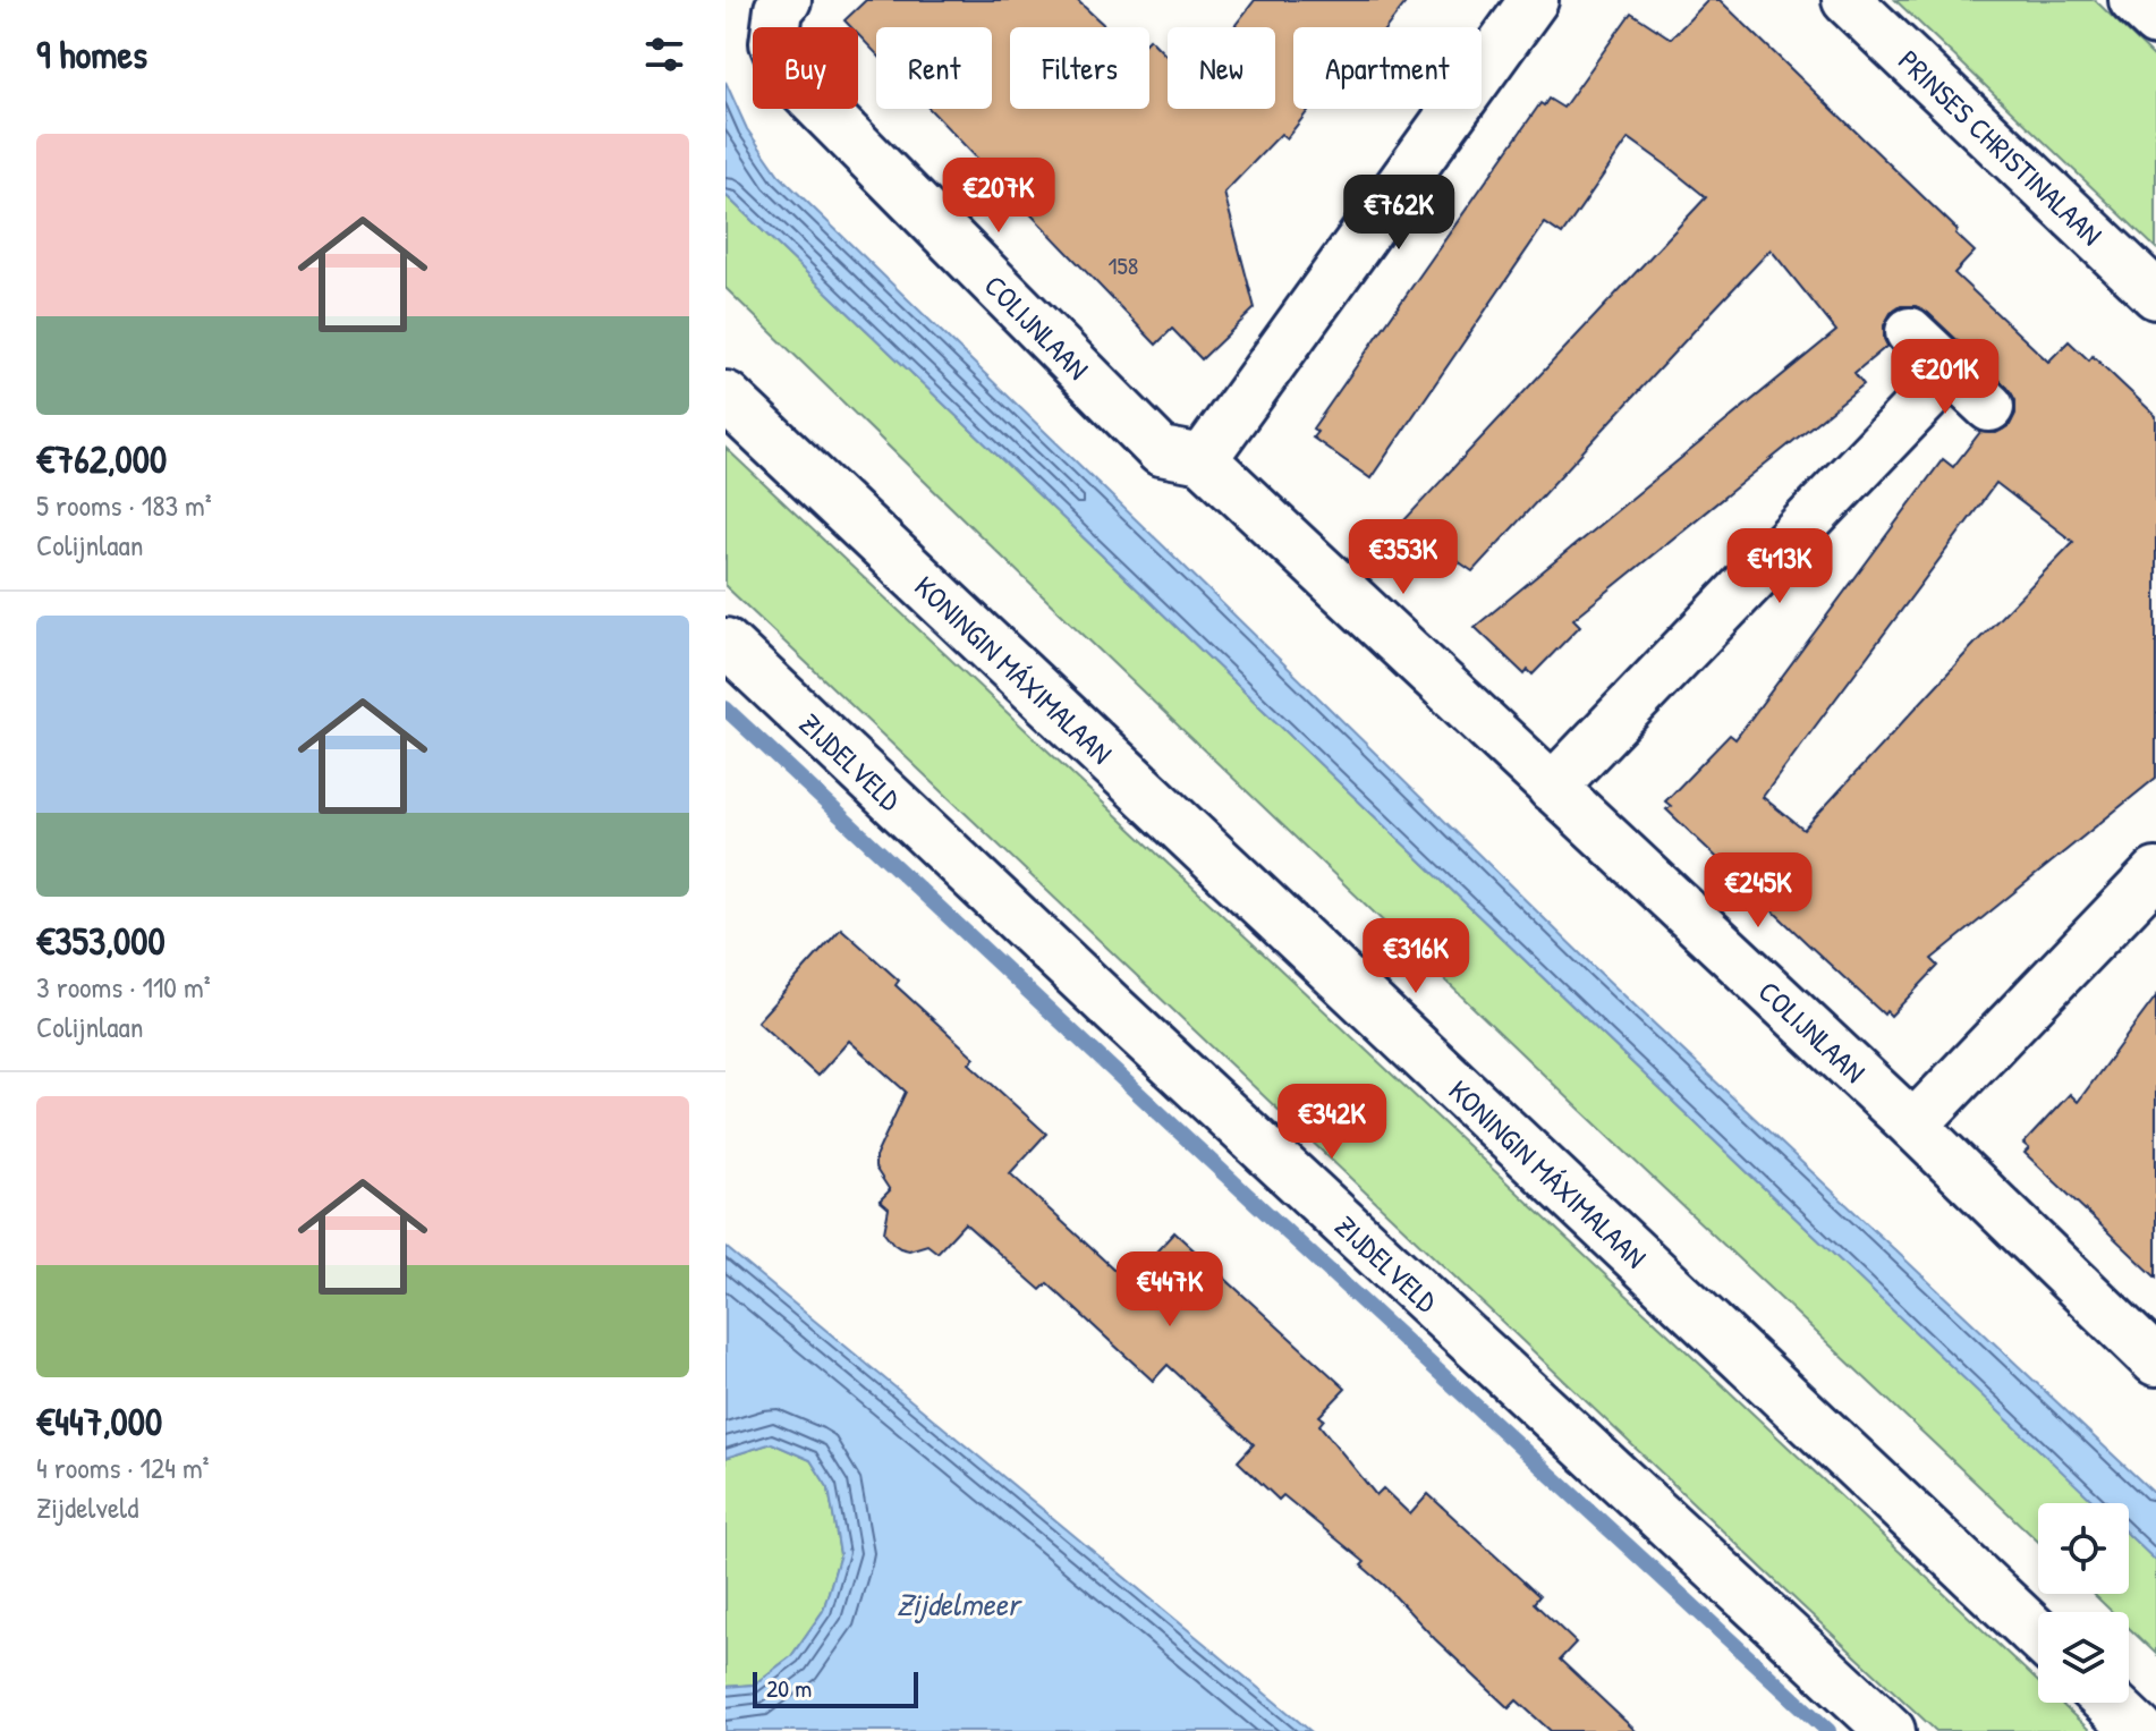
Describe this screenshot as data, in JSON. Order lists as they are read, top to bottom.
{
  "streets": {
    "street": [
      "PRINSES CHRISTINALAAN",
      "COLIJNLAAN",
      "KONINGIN MÁXIMALAAN",
      "ZIJDELVELD"
    ]
  },
  "water": ["Zijdelmeer"],
  "house_numbers": ["158"],
  "scale_bar": "20 m",
  "page": {
    "heading": "9 homes",
    "chip": [
      "Buy",
      "Rent",
      "Filters",
      "New",
      "Apartment"
    ],
    "list": [
      {
        "name": "€762,000",
        "note": "5 rooms · 183 m² · Colijnlaan"
      },
      {
        "name": "€353,000",
        "note": "3 rooms · 110 m² · Colijnlaan"
      },
      {
        "name": "€447,000",
        "note": "4 rooms · 124 m² · Zijdelveld"
      }
    ],
    "price": [
      "€207K",
      "€762K",
      "€201K",
      "€353K",
      "€413K",
      "€245K",
      "€316K",
      "€342K",
      "€447K"
    ],
    "scale": "20 m"
  }
}
